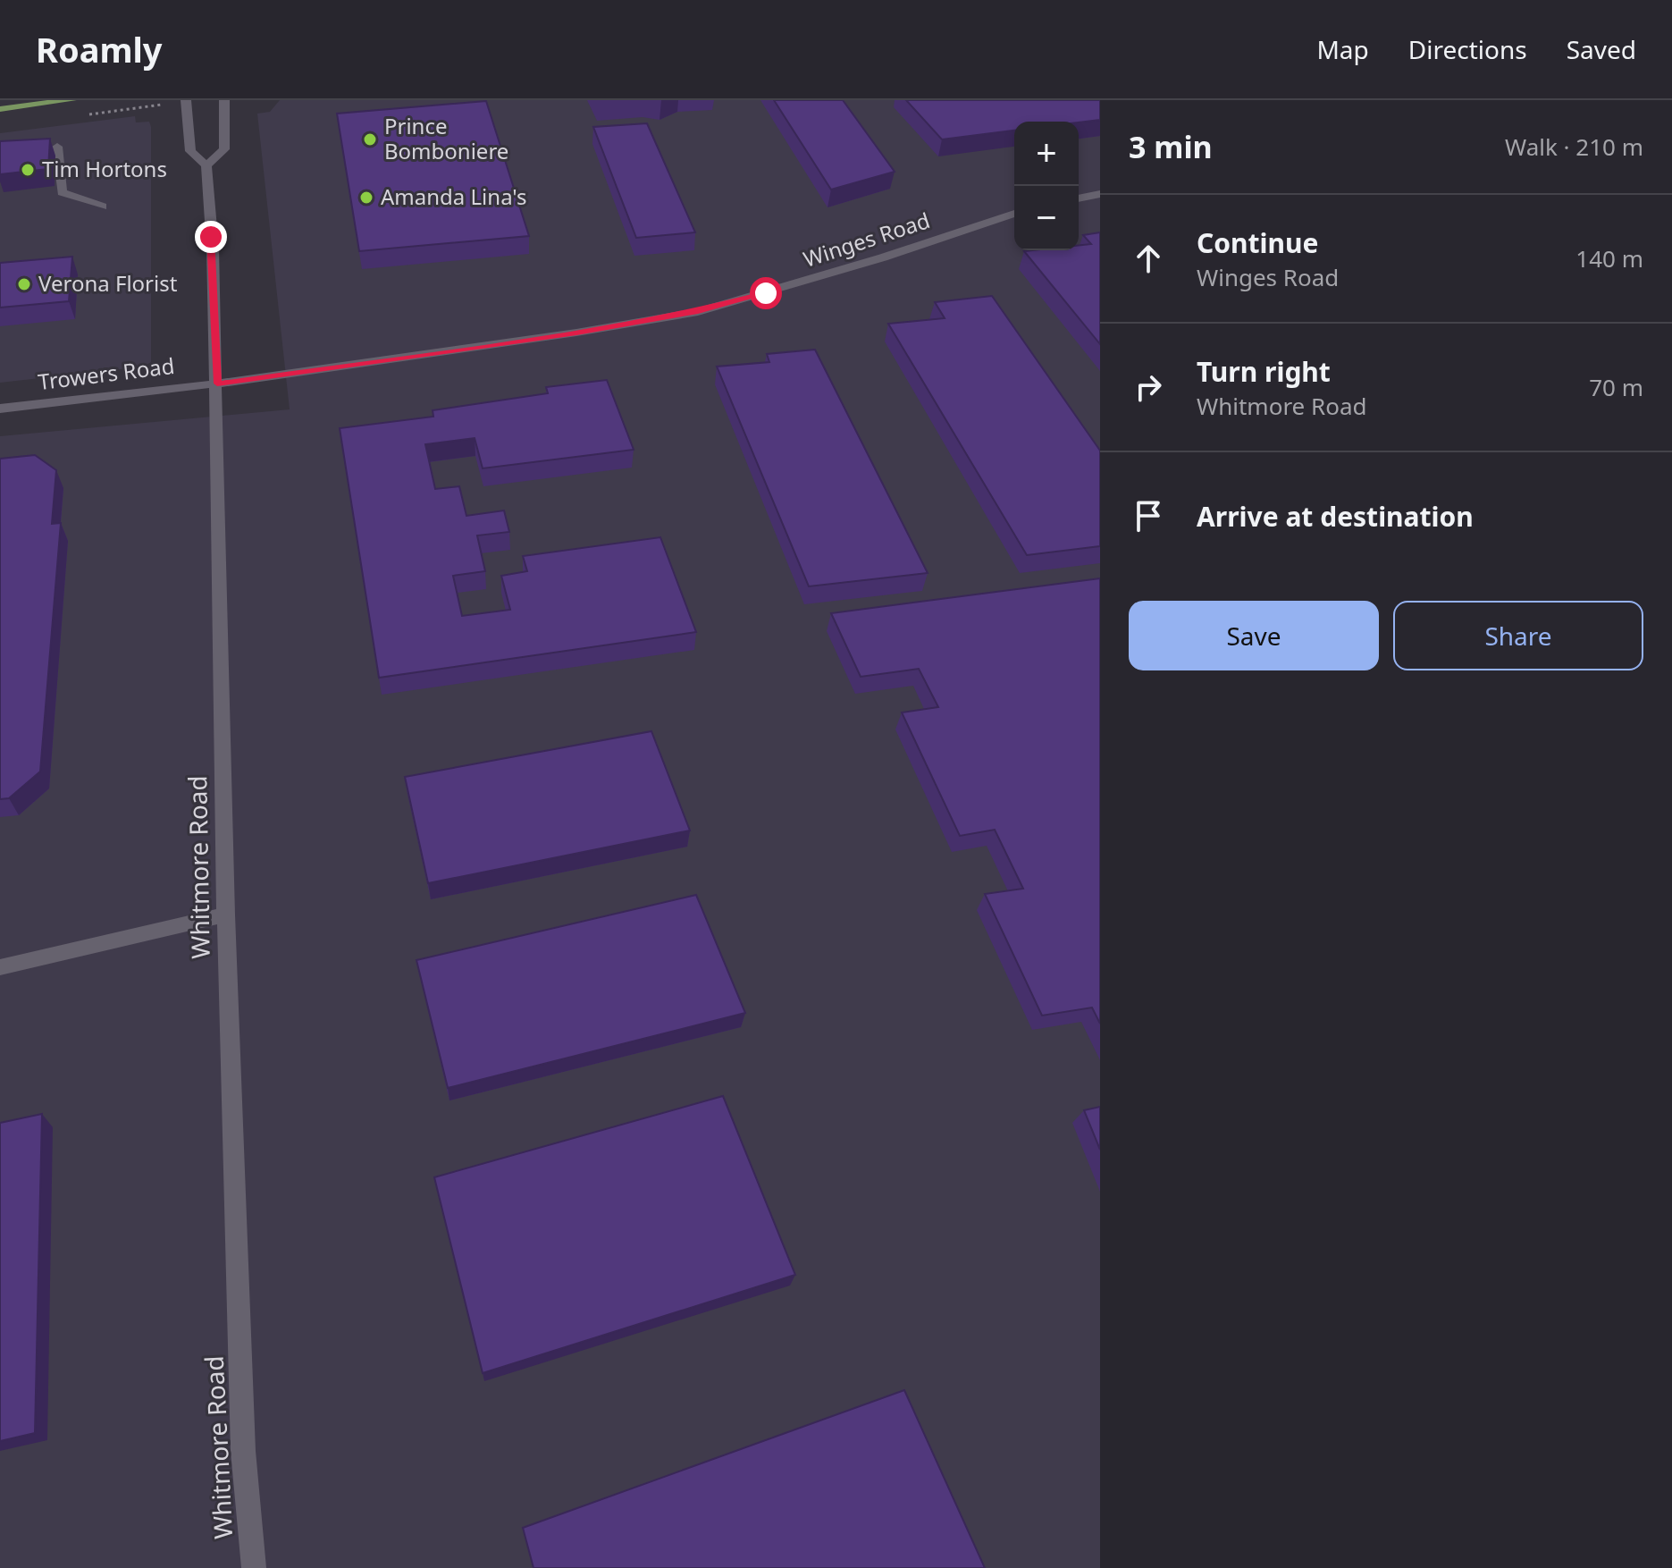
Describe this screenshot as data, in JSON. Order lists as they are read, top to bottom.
{
  "streets": {
    "street": ["Winges Road", "Trowers Road", "Whitmore Road"]
  },
  "crossings": [
    ["Winges Road", "Trowers Road"],
    ["Winges Road", "Whitmore Road"],
    ["Trowers Road", "Whitmore Road"]
  ],
  "places": [
    "Prince Bomboniere",
    "Tim Hortons",
    "Amanda Lina's",
    "Verona Florist"
  ],
  "page": {
    "header": "Roamly",
    "nav": ["Map", "Directions", "Saved"],
    "heading": ["3 min", "Walk · 210 m"],
    "map_buttons": ["+", "−"],
    "list": [
      ["Continue", "Winges Road", "140 m"],
      ["Turn right", "Whitmore Road", "70 m"],
      "Arrive at destination"
    ],
    "buttons": ["Save", "Share"]
  }
}
